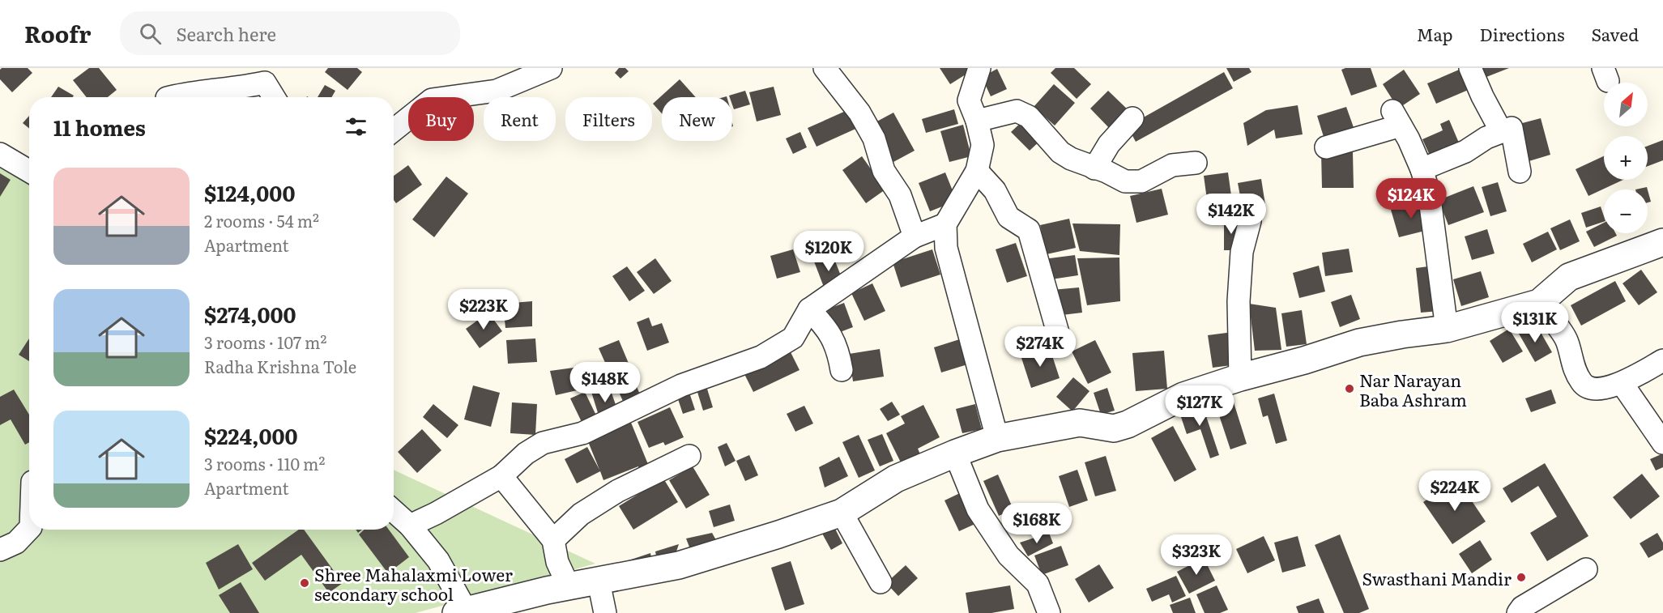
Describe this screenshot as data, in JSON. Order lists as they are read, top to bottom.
{
  "places": ["Nar Narayan Baba Ashram", "Swasthani Mandir", "Shree Mahalaxmi Lower secondary school"],
  "north": "top right",
  "page": {
    "header": "Roofr",
    "search": "Search here",
    "nav": ["Map", "Directions", "Saved"],
    "map_buttons": ["+", "−"],
    "chip": [
      "Buy",
      "Rent",
      "Filters",
      "New"
    ],
    "heading": "11 homes",
    "list": [
      {
        "name": "$124,000",
        "note": "2 rooms · 54 m² · Apartment"
      },
      {
        "name": "$274,000",
        "note": "3 rooms · 107 m² · Radha Krishna Tole"
      },
      {
        "name": "$224,000",
        "note": "3 rooms · 110 m² · Apartment"
      }
    ],
    "price": [
      "$124K",
      "$142K",
      "$120K",
      "$223K",
      "$131K",
      "$274K",
      "$148K",
      "$127K",
      "$224K",
      "$168K",
      "$323K"
    ]
  }
}
